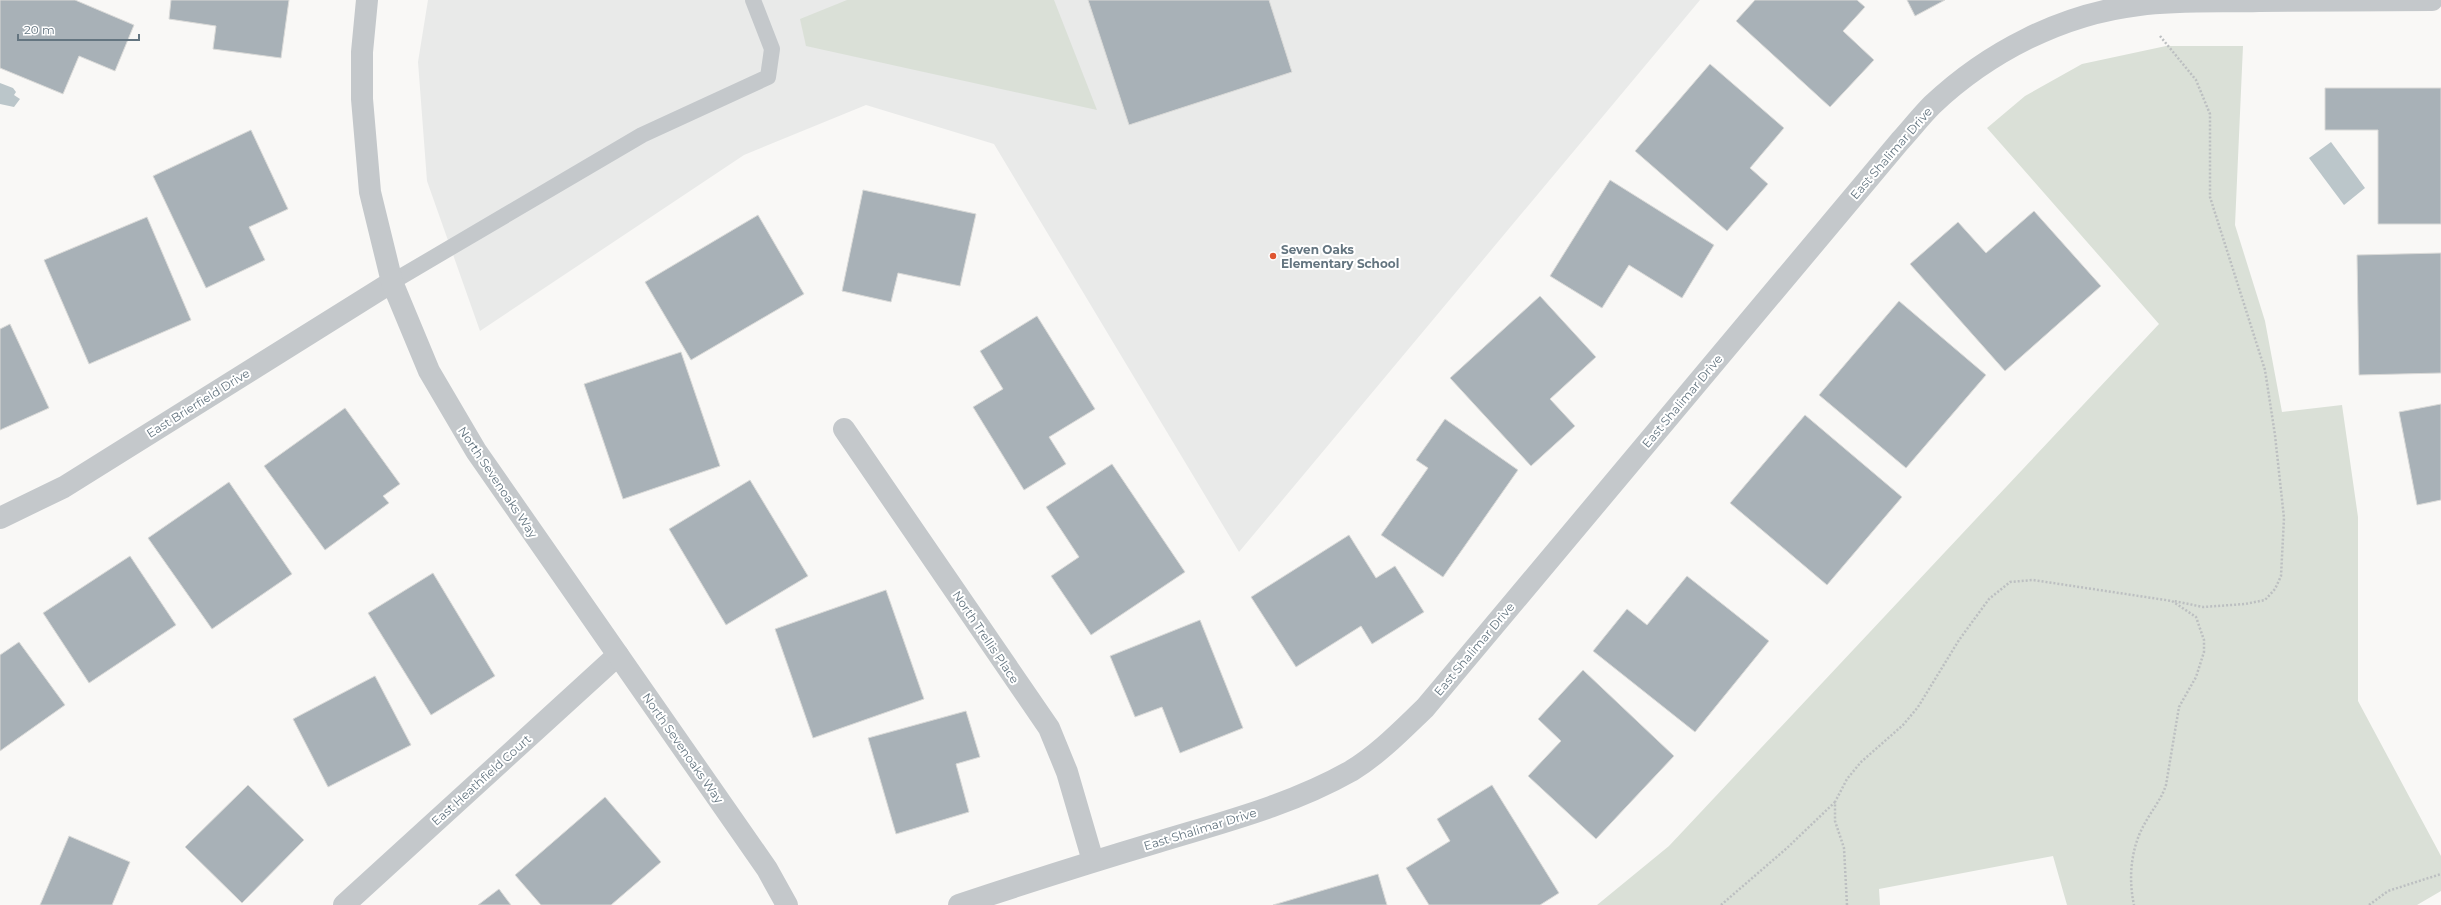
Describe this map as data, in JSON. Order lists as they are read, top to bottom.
{
  "streets": {
    "street": [
      "East Shalimar Drive",
      "East Brierfield Drive",
      "North Sevenoaks Way",
      "North Trellis Place",
      "East Heathfield Court"
    ]
  },
  "crossings": [
    ["East Shalimar Drive", "North Trellis Place"],
    ["East Brierfield Drive", "North Sevenoaks Way"],
    ["North Sevenoaks Way", "East Heathfield Court"]
  ],
  "places": ["Seven Oaks Elementary School"],
  "scale_bar": "20 m"
}
